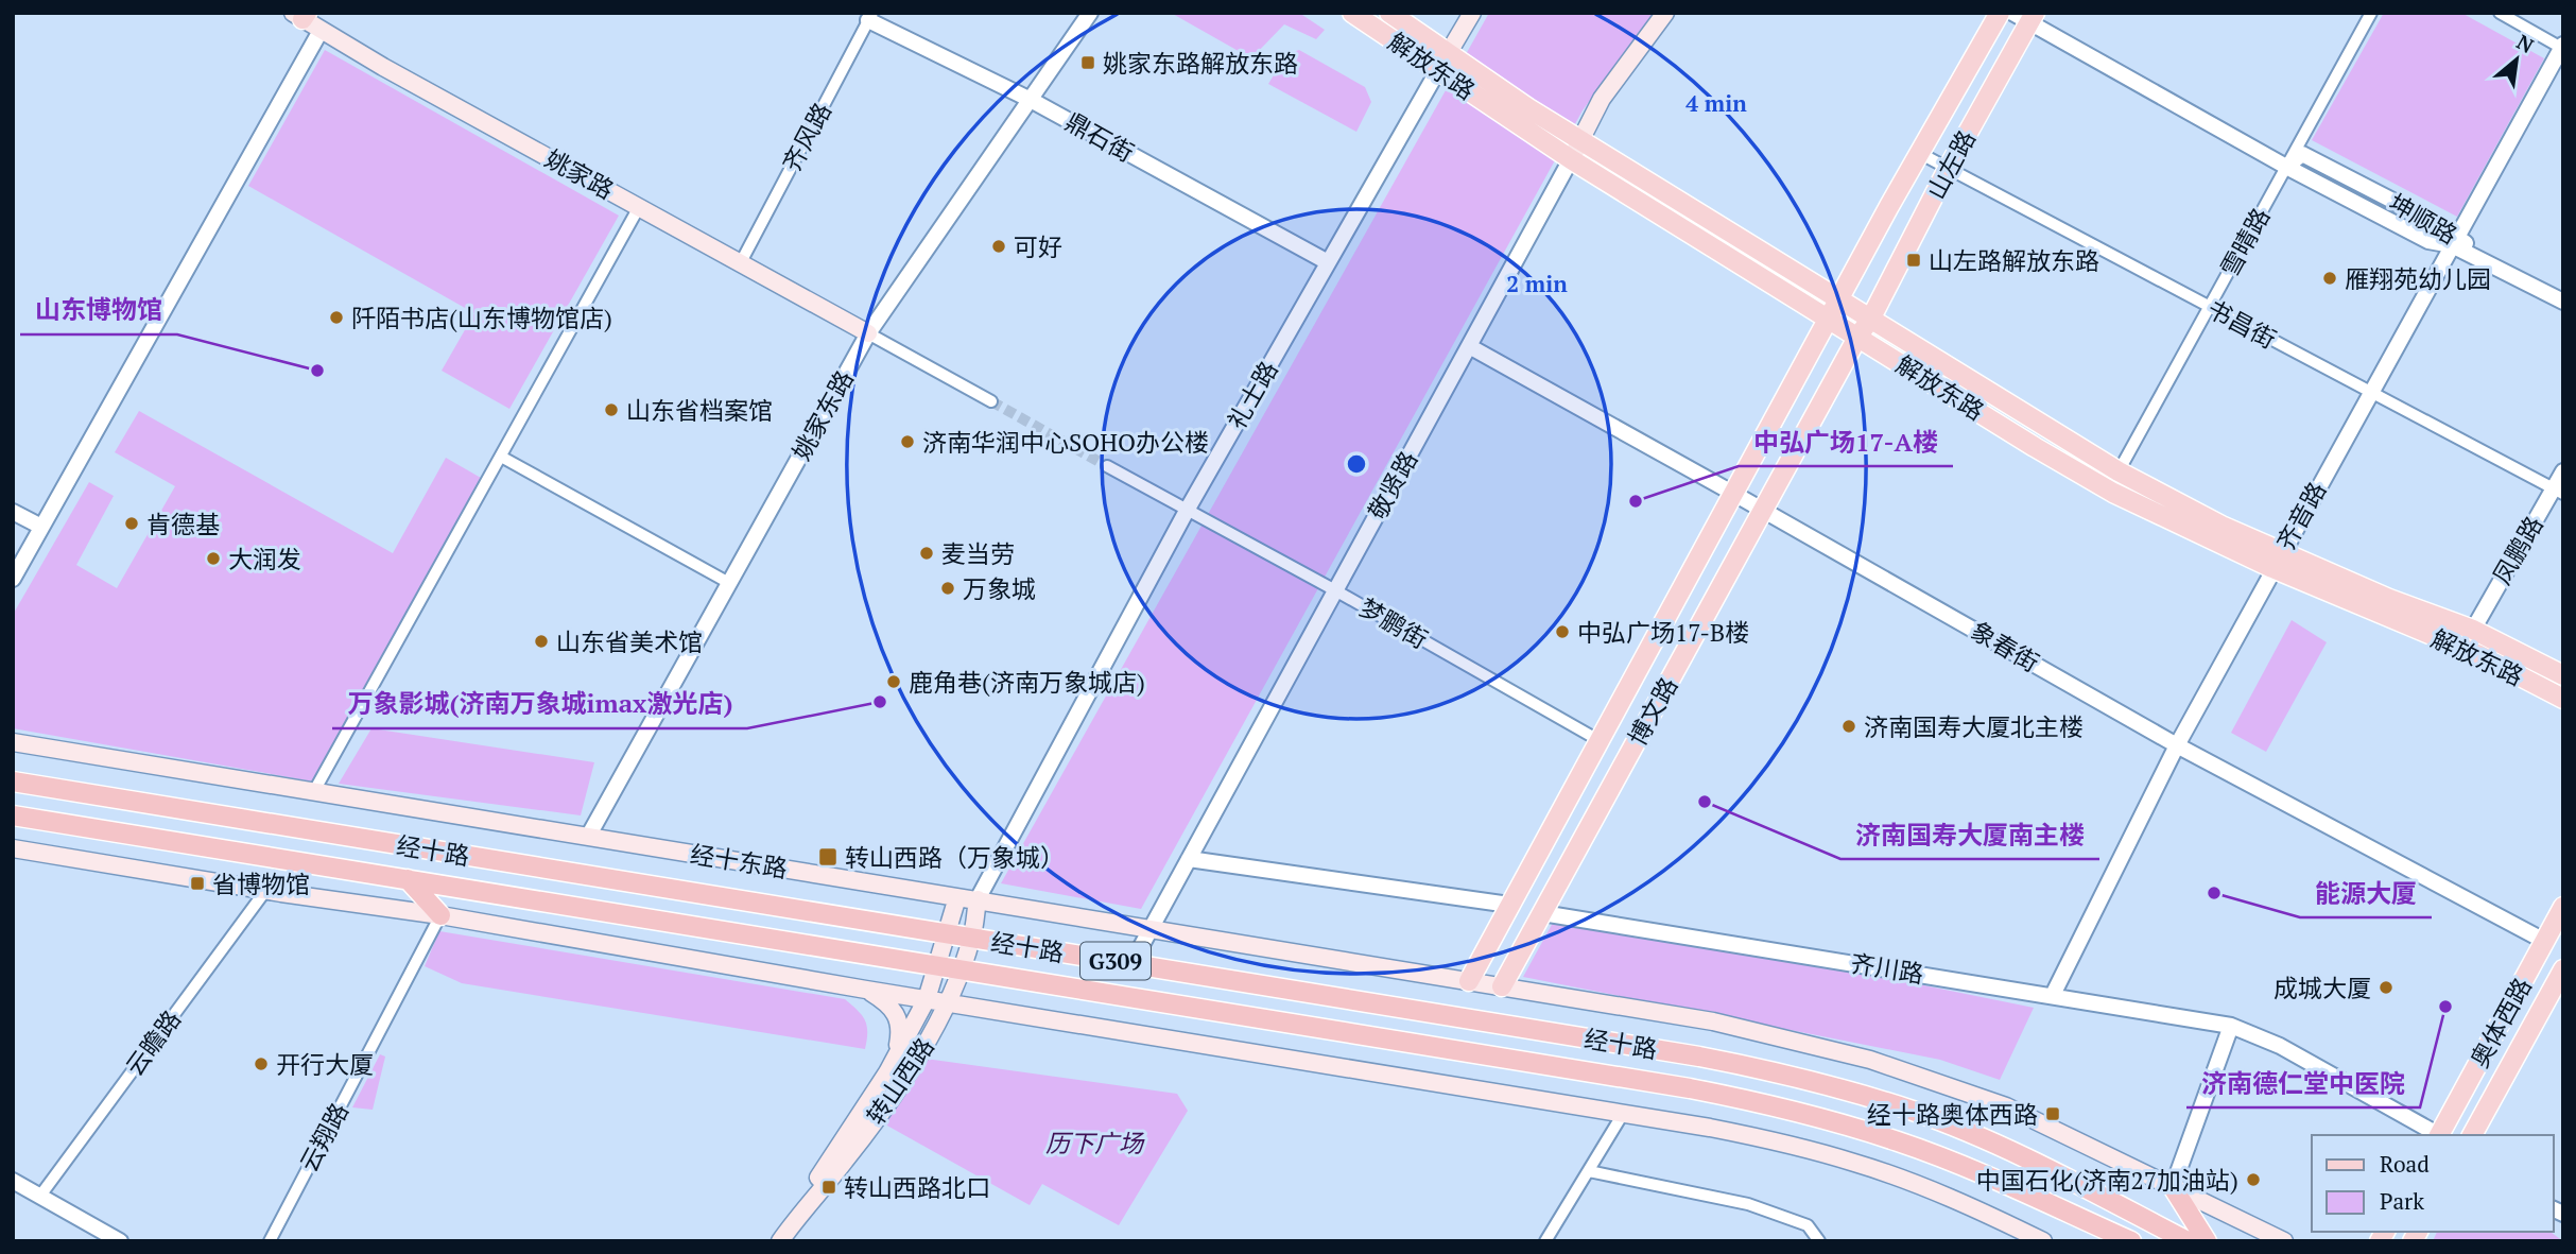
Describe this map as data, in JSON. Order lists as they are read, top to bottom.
{
  "streets": {
    "highway": ["经十路", "G309"],
    "main road": [
      "解放东路",
      "山左路",
      "姚家路",
      "礼士路",
      "敬贤路",
      "博文路",
      "经十东路",
      "奥体西路",
      "转山西路"
    ],
    "street": [
      "齐风路",
      "鼎石街",
      "坤顺路",
      "雪晴路",
      "书昌街",
      "姚家东路",
      "齐音路",
      "凤鹏路",
      "梦鹏街",
      "象春街",
      "齐川路",
      "云瞻路",
      "云翔路"
    ]
  },
  "crossings": [
    ["解放东路", "山左路"],
    ["解放东路", "雪晴路"],
    ["解放东路", "礼士路"],
    ["解放东路", "敬贤路"],
    ["解放东路", "齐音路"],
    ["解放东路", "凤鹏路"],
    ["解放东路", "博文路"],
    ["齐风路", "鼎石街"],
    ["齐风路", "姚家路"],
    ["鼎石街", "礼士路"],
    ["鼎石街", "姚家东路"],
    ["山左路", "坤顺路"],
    ["山左路", "书昌街"],
    ["山左路", "博文路"],
    ["姚家路", "姚家东路"],
    ["坤顺路", "雪晴路"],
    ["坤顺路", "齐音路"],
    ["雪晴路", "书昌街"],
    ["书昌街", "齐音路"],
    ["书昌街", "凤鹏路"],
    ["礼士路", "梦鹏街"],
    ["礼士路", "经十路"],
    ["礼士路", "经十东路"],
    ["礼士路", "转山西路"],
    ["姚家东路", "经十路"],
    ["姚家东路", "经十东路"],
    ["敬贤路", "梦鹏街"],
    ["敬贤路", "象春街"],
    ["敬贤路", "经十路"],
    ["齐音路", "象春街"],
    ["齐音路", "齐川路"],
    ["梦鹏街", "博文路"],
    ["象春街", "博文路"],
    ["象春街", "奥体西路"],
    ["博文路", "经十路"],
    ["博文路", "齐川路"],
    ["经十路", "经十东路"],
    ["经十路", "转山西路"],
    ["经十东路", "转山西路"]
  ],
  "parks": ["历下广场"],
  "places": {
    "transit": [
      "姚家东路解放东路",
      "山左路解放东路",
      "转山西路（万象城）",
      "省博物馆",
      "经十路奥体西路",
      "转山西路北口"
    ],
    "other": [
      "可好",
      "雁翔苑幼儿园",
      "阡陌书店(山东博物馆店)",
      "山东博物馆",
      "山东省档案馆",
      "济南华润中心SOHO办公楼",
      "中弘广场17-A楼",
      "肯德基",
      "麦当劳",
      "大润发",
      "万象城",
      "中弘广场17-B楼",
      "山东省美术馆",
      "鹿角巷(济南万象城店)",
      "万象影城(济南万象城imax激光店)",
      "济南国寿大厦北主楼",
      "济南国寿大厦南主楼",
      "能源大厦",
      "成城大厦",
      "济南德仁堂中医院",
      "开行大厦",
      "中国石化(济南27加油站)"
    ]
  },
  "legend": ["Road", "Park"],
  "north": "top right",
  "rings": ["4 min", "2 min"]
}
